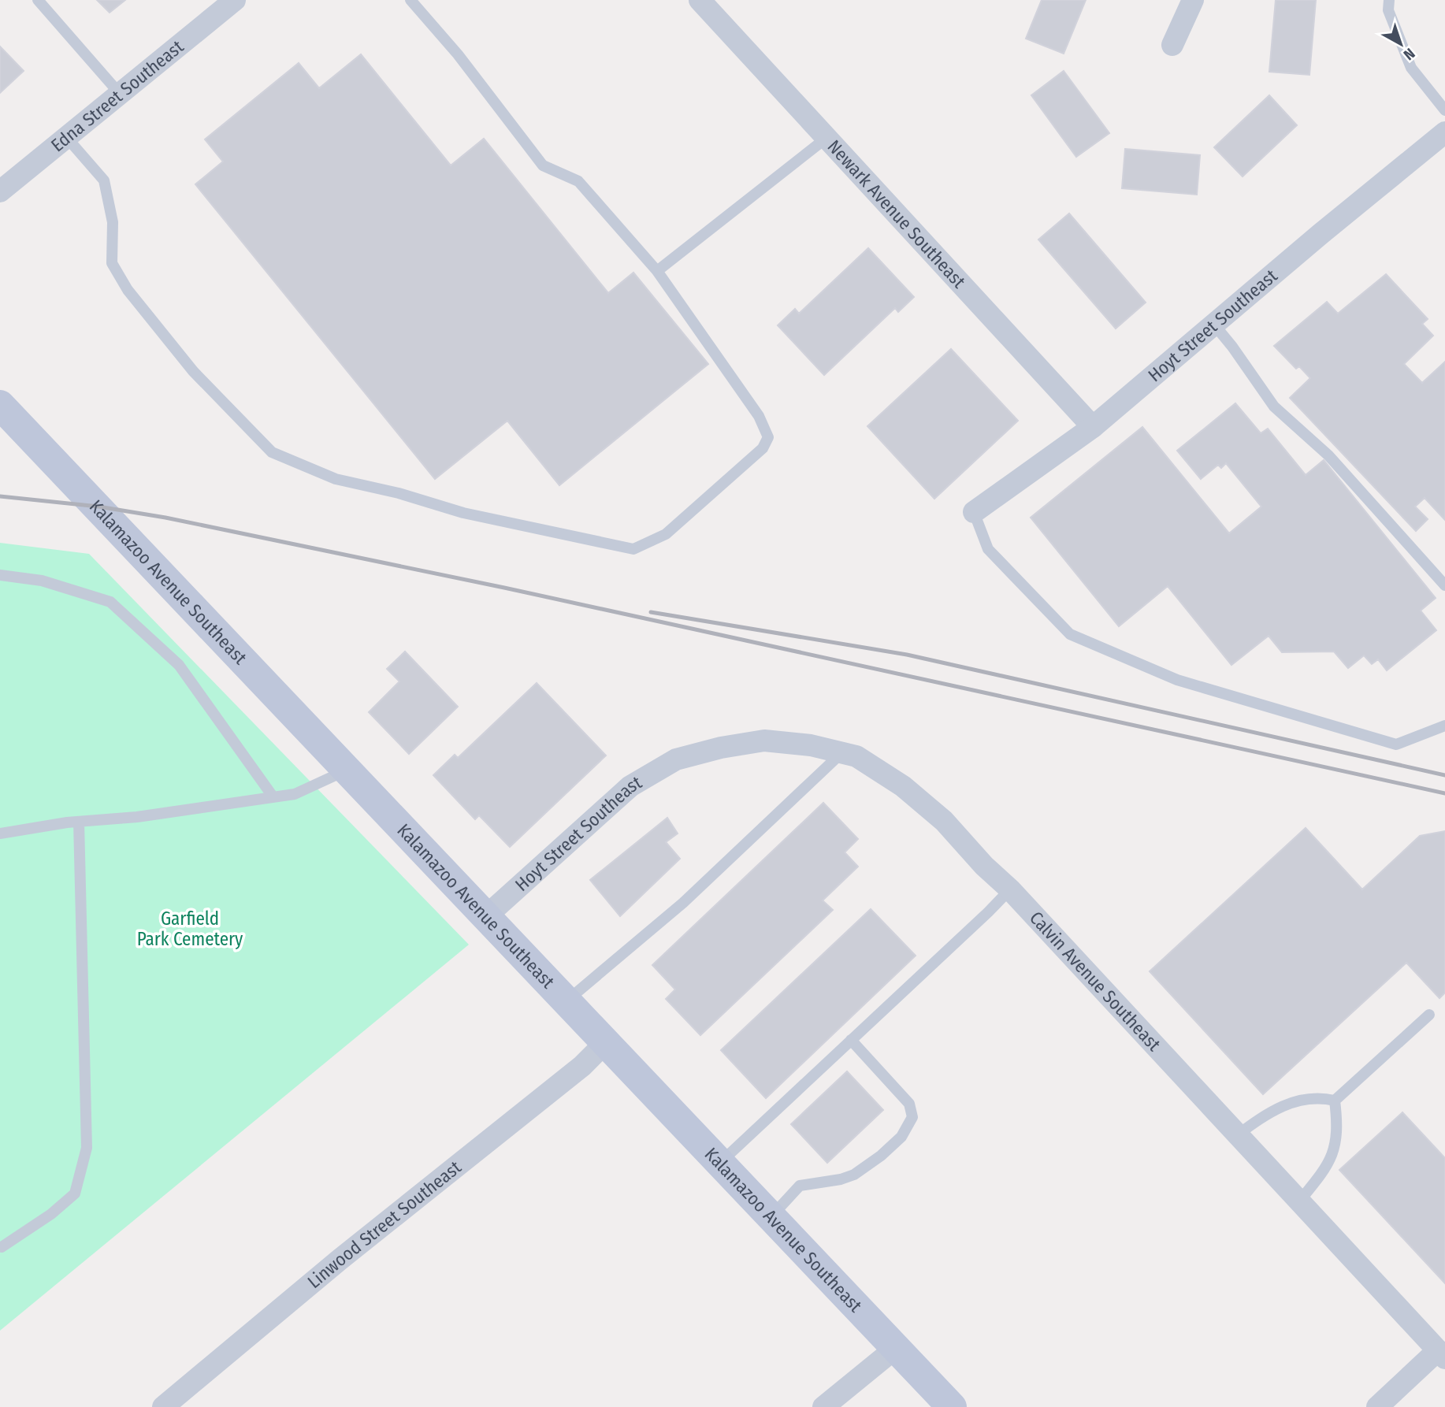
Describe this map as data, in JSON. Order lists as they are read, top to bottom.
{
  "streets": {
    "main road": ["Kalamazoo Avenue Southeast"],
    "street": [
      "Edna Street Southeast",
      "Newark Avenue Southeast",
      "Hoyt Street Southeast",
      "Calvin Avenue Southeast",
      "Linwood Street Southeast"
    ]
  },
  "crossings": [
    ["Newark Avenue Southeast", "Hoyt Street Southeast"],
    ["Hoyt Street Southeast", "Kalamazoo Avenue Southeast"],
    ["Hoyt Street Southeast", "Calvin Avenue Southeast"],
    ["Kalamazoo Avenue Southeast", "Linwood Street Southeast"]
  ],
  "parks": ["Garfield Park Cemetery"],
  "north": "bottom right"
}
